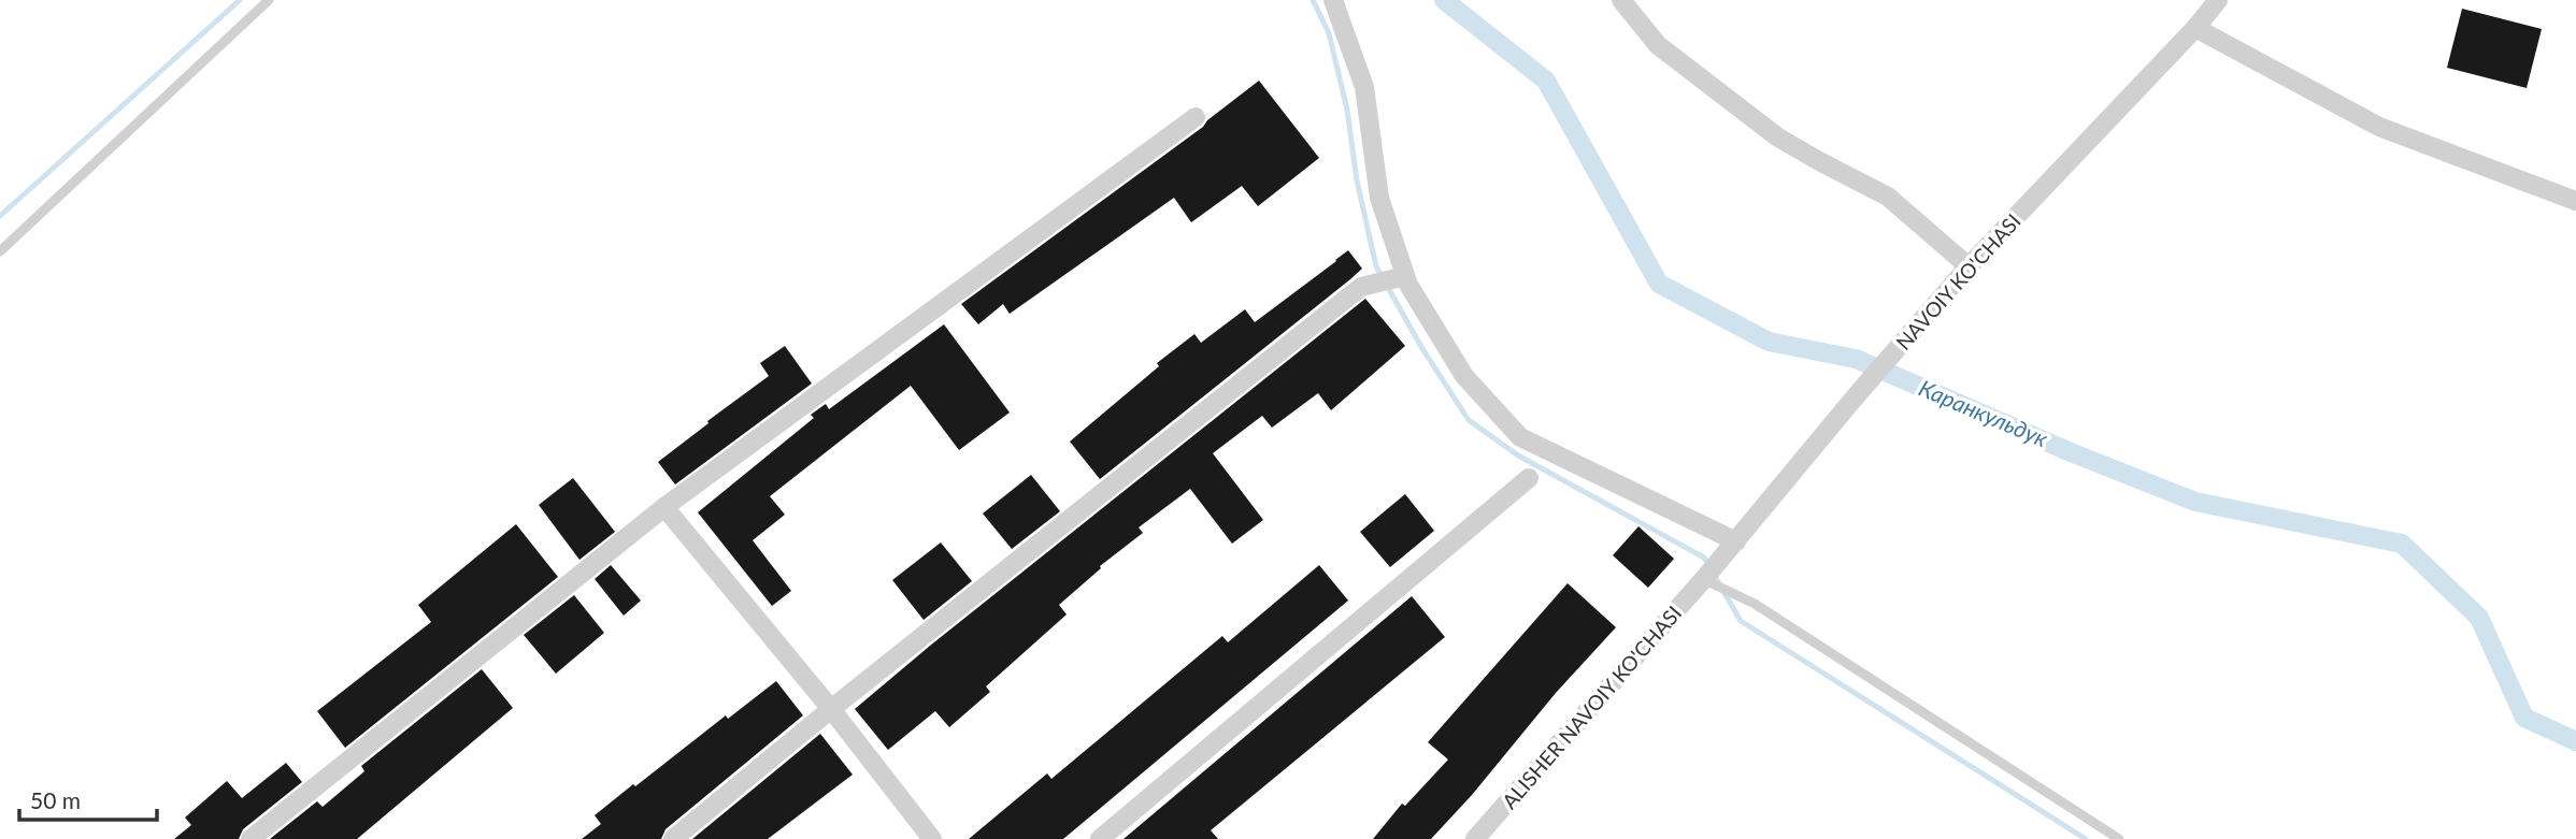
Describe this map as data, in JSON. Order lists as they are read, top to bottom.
{
  "streets": {
    "street": ["NAVOIY KO'CHASI", "ALISHER NAVOIY KO'CHASI"]
  },
  "crossings": [
    ["NAVOIY KO'CHASI", "ALISHER NAVOIY KO'CHASI"]
  ],
  "water": ["Каранкульдук"],
  "scale_bar": "50 m"
}
